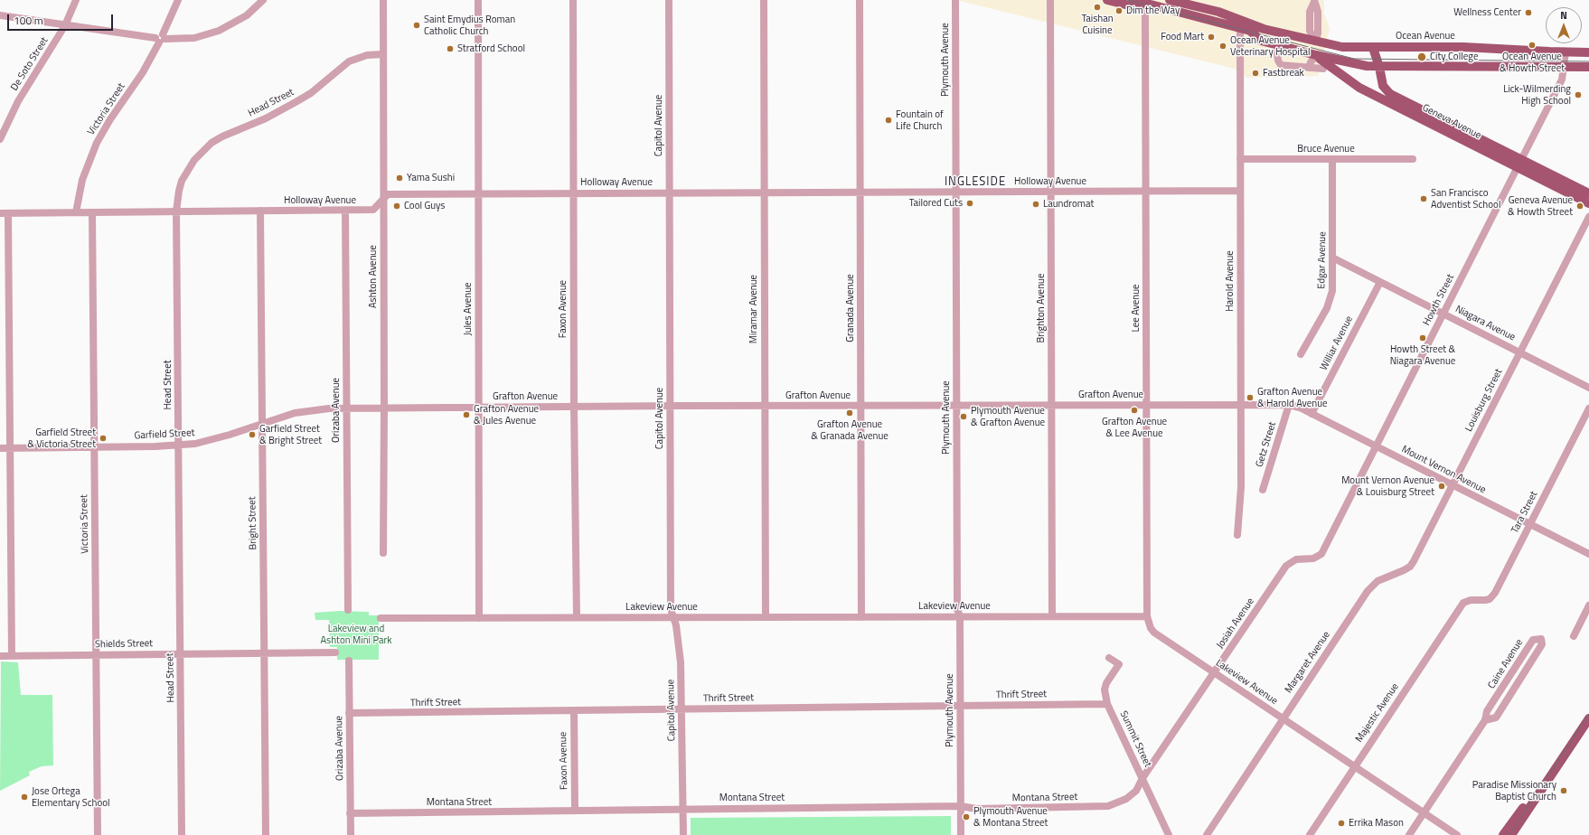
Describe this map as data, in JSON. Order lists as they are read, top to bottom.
{
  "streets": {
    "main road": ["Ocean Avenue", "Geneva Avenue"],
    "street": [
      "Plymouth Avenue",
      "De Soto Street",
      "Head Street",
      "Victoria Street",
      "Capitol Avenue",
      "Bruce Avenue",
      "Holloway Avenue",
      "Edgar Avenue",
      "Ashton Avenue",
      "Harold Avenue",
      "Howth Street",
      "Granada Avenue",
      "Brighton Avenue",
      "Lee Avenue",
      "Jules Avenue",
      "Faxon Avenue",
      "Miramar Avenue",
      "Niagara Avenue",
      "Williar Avenue",
      "Grafton Avenue",
      "Louisburg Street",
      "Orizaba Avenue",
      "Garfield Street",
      "Getz Street",
      "Mount Vernon Avenue",
      "Tara Street",
      "Bright Street",
      "Lakeview Avenue",
      "Josiah Avenue",
      "Shields Street",
      "Margaret Avenue",
      "Caine Avenue",
      "Thrift Street",
      "Majestic Avenue",
      "Summit Street",
      "Montana Street"
    ]
  },
  "crossings": [
    ["Ocean Avenue", "Geneva Avenue"],
    ["Ocean Avenue", "Harold Avenue"],
    ["Ocean Avenue", "Howth Street"],
    ["Ocean Avenue", "Lee Avenue"],
    ["Plymouth Avenue", "Holloway Avenue"],
    ["Plymouth Avenue", "Grafton Avenue"],
    ["Plymouth Avenue", "Lakeview Avenue"],
    ["Plymouth Avenue", "Thrift Street"],
    ["Plymouth Avenue", "Montana Street"],
    ["Head Street", "Holloway Avenue"],
    ["Head Street", "Ashton Avenue"],
    ["Head Street", "Garfield Street"],
    ["Head Street", "Shields Street"],
    ["Victoria Street", "Holloway Avenue"],
    ["Victoria Street", "Garfield Street"],
    ["Victoria Street", "Shields Street"],
    ["Geneva Avenue", "Howth Street"],
    ["Capitol Avenue", "Holloway Avenue"],
    ["Capitol Avenue", "Grafton Avenue"],
    ["Capitol Avenue", "Lakeview Avenue"],
    ["Capitol Avenue", "Thrift Street"],
    ["Capitol Avenue", "Montana Street"],
    ["Bruce Avenue", "Edgar Avenue"],
    ["Bruce Avenue", "Harold Avenue"],
    ["Holloway Avenue", "Ashton Avenue"],
    ["Holloway Avenue", "Harold Avenue"],
    ["Holloway Avenue", "Granada Avenue"],
    ["Holloway Avenue", "Brighton Avenue"],
    ["Holloway Avenue", "Lee Avenue"],
    ["Holloway Avenue", "Jules Avenue"],
    ["Holloway Avenue", "Faxon Avenue"],
    ["Holloway Avenue", "Miramar Avenue"],
    ["Holloway Avenue", "Orizaba Avenue"],
    ["Holloway Avenue", "Bright Street"],
    ["Edgar Avenue", "Niagara Avenue"],
    ["Ashton Avenue", "Grafton Avenue"],
    ["Harold Avenue", "Grafton Avenue"],
    ["Howth Street", "Niagara Avenue"],
    ["Howth Street", "Mount Vernon Avenue"],
    ["Howth Street", "Josiah Avenue"],
    ["Granada Avenue", "Grafton Avenue"],
    ["Granada Avenue", "Lakeview Avenue"],
    ["Brighton Avenue", "Grafton Avenue"],
    ["Brighton Avenue", "Lakeview Avenue"],
    ["Lee Avenue", "Grafton Avenue"],
    ["Lee Avenue", "Lakeview Avenue"],
    ["Jules Avenue", "Grafton Avenue"],
    ["Jules Avenue", "Lakeview Avenue"],
    ["Faxon Avenue", "Grafton Avenue"],
    ["Faxon Avenue", "Lakeview Avenue"],
    ["Faxon Avenue", "Thrift Street"],
    ["Faxon Avenue", "Montana Street"],
    ["Miramar Avenue", "Grafton Avenue"],
    ["Miramar Avenue", "Lakeview Avenue"],
    ["Niagara Avenue", "Williar Avenue"],
    ["Niagara Avenue", "Louisburg Street"],
    ["Williar Avenue", "Mount Vernon Avenue"],
    ["Grafton Avenue", "Orizaba Avenue"],
    ["Grafton Avenue", "Garfield Street"],
    ["Grafton Avenue", "Getz Street"],
    ["Grafton Avenue", "Mount Vernon Avenue"],
    ["Louisburg Street", "Mount Vernon Avenue"],
    ["Louisburg Street", "Margaret Avenue"],
    ["Orizaba Avenue", "Garfield Street"],
    ["Orizaba Avenue", "Thrift Street"],
    ["Orizaba Avenue", "Montana Street"],
    ["Garfield Street", "Bright Street"],
    ["Getz Street", "Mount Vernon Avenue"],
    ["Mount Vernon Avenue", "Tara Street"],
    ["Tara Street", "Majestic Avenue"],
    ["Bright Street", "Shields Street"],
    ["Lakeview Avenue", "Josiah Avenue"],
    ["Lakeview Avenue", "Margaret Avenue"],
    ["Lakeview Avenue", "Caine Avenue"],
    ["Lakeview Avenue", "Majestic Avenue"],
    ["Josiah Avenue", "Summit Street"],
    ["Josiah Avenue", "Montana Street"],
    ["Thrift Street", "Summit Street"],
    ["Summit Street", "Montana Street"]
  ],
  "districts": ["INGLESIDE"],
  "parks": ["Lakeview and Ashton Mini Park"],
  "places": [
    "Taishan Cuisine",
    "Dim the Way",
    "Wellness Center",
    "Saint Emydius Roman Catholic Church",
    "Food Mart",
    "Ocean Avenue & Howth Street",
    "Ocean Avenue Veterinary Hospital",
    "Stratford School",
    "City College",
    "Fastbreak",
    "Lick-Wilmerding High School",
    "Fountain of Life Church",
    "Yama Sushi",
    "San Francisco Adventist School",
    "Tailored Cuts",
    "Laundromat",
    "Cool Guys",
    "Geneva Avenue & Howth Street",
    "Howth Street & Niagara Avenue",
    "Grafton Avenue & Harold Avenue",
    "Grafton Avenue & Lee Avenue",
    "Grafton Avenue & Granada Avenue",
    "Grafton Avenue & Jules Avenue",
    "Plymouth Avenue & Grafton Avenue",
    "Garfield Street & Bright Street",
    "Garfield Street & Victoria Street",
    "Mount Vernon Avenue & Louisburg Street",
    "Paradise Missionary Baptist Church",
    "Jose Ortega Elementary School",
    "Plymouth Avenue & Montana Street",
    "Errika Mason"
  ],
  "scale_bar": "100 m",
  "north": "top"
}
